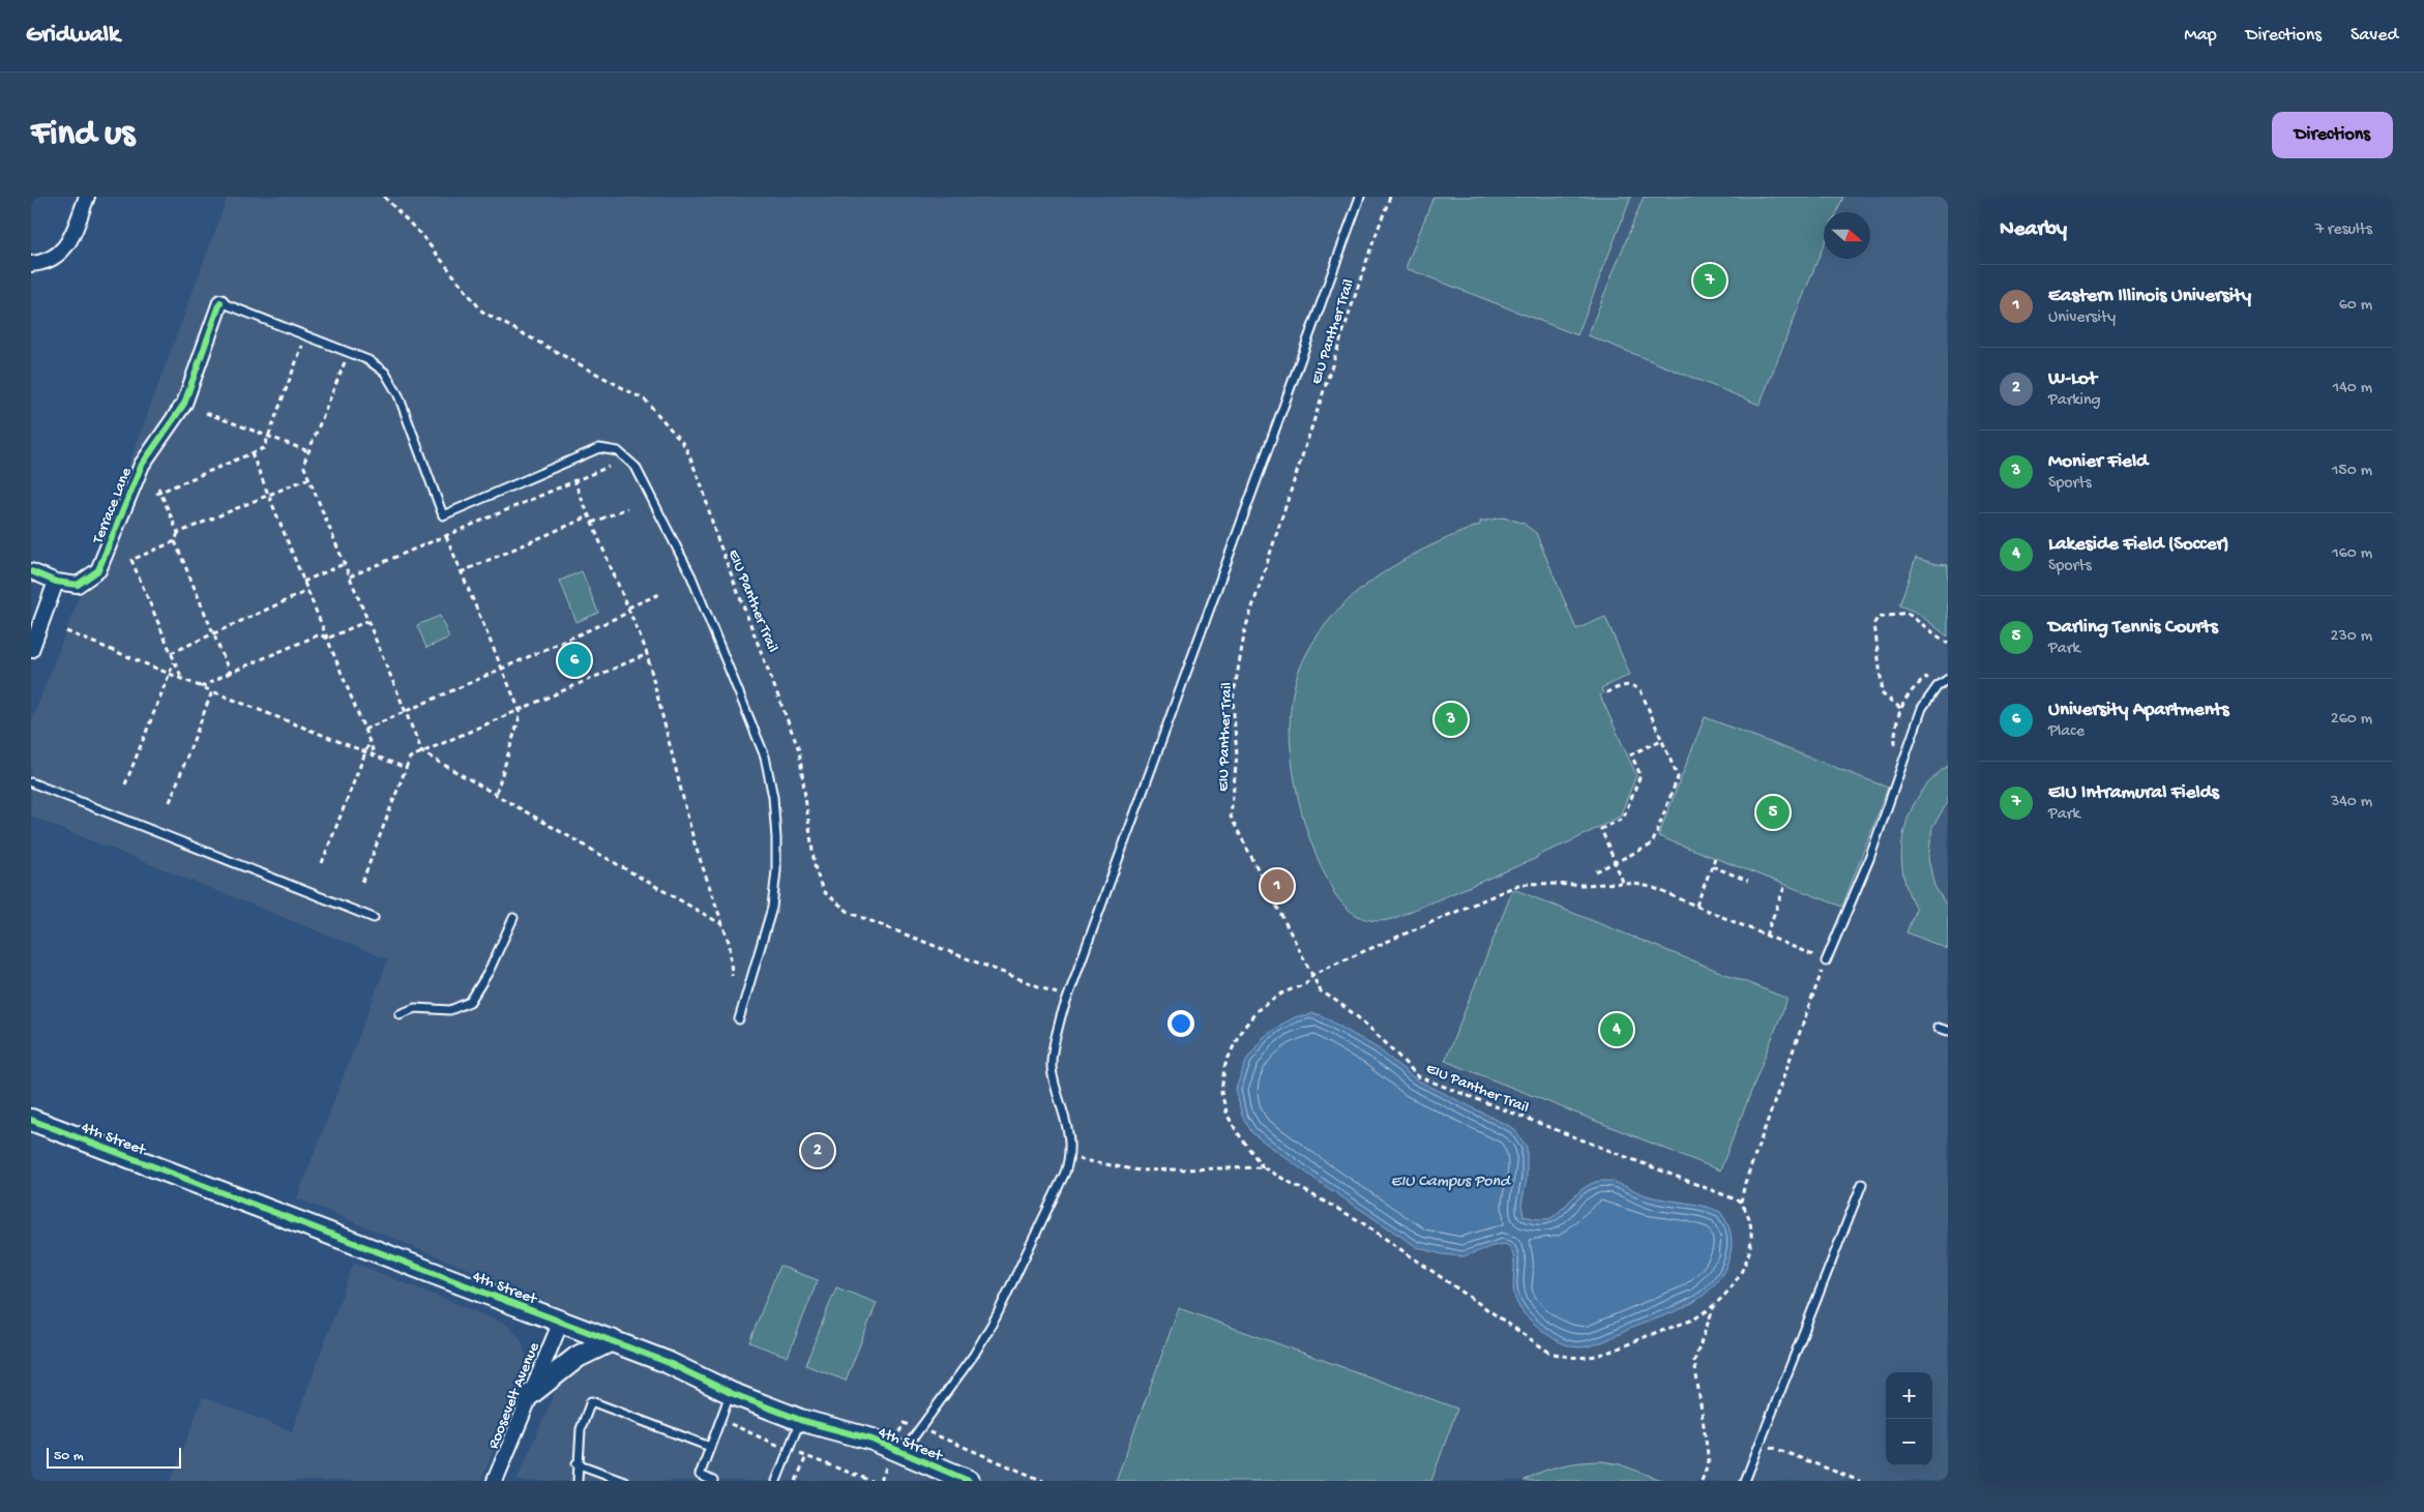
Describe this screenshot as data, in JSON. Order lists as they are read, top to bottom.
{
  "streets": {
    "street": ["Terrace Lane", "4th Street", "Roosevelt Avenue"],
    "path": ["EIU Panther Trail"]
  },
  "crossings": [
    ["4th Street", "Roosevelt Avenue"]
  ],
  "water": ["EIU Campus Pond"],
  "scale_bar": "50 m",
  "north": "right",
  "page": {
    "header": "Gridwalk",
    "nav": ["Map", "Directions", "Saved"],
    "buttons": "Directions",
    "title": "Find us",
    "heading": ["Nearby", "7 results"],
    "pins": [
      "7",
      "6",
      "3",
      "5",
      "1",
      "4",
      "2"
    ],
    "list": [
      {
        "mark": "1",
        "name": "Eastern Illinois University",
        "note": "University",
        "value": "60 m"
      },
      {
        "mark": "2",
        "name": "W-Lot",
        "note": "Parking",
        "value": "140 m"
      },
      {
        "mark": "3",
        "name": "Monier Field",
        "note": "Sports",
        "value": "150 m"
      },
      {
        "mark": "4",
        "name": "Lakeside Field (Soccer)",
        "note": "Sports",
        "value": "160 m"
      },
      {
        "mark": "5",
        "name": "Darling Tennis Courts",
        "note": "Park",
        "value": "230 m"
      },
      {
        "mark": "6",
        "name": "University Apartments",
        "note": "Place",
        "value": "260 m"
      },
      {
        "mark": "7",
        "name": "EIU Intramural Fields",
        "note": "Park",
        "value": "340 m"
      }
    ],
    "map_buttons": ["+", "−"],
    "scale": "50 m"
  }
}
